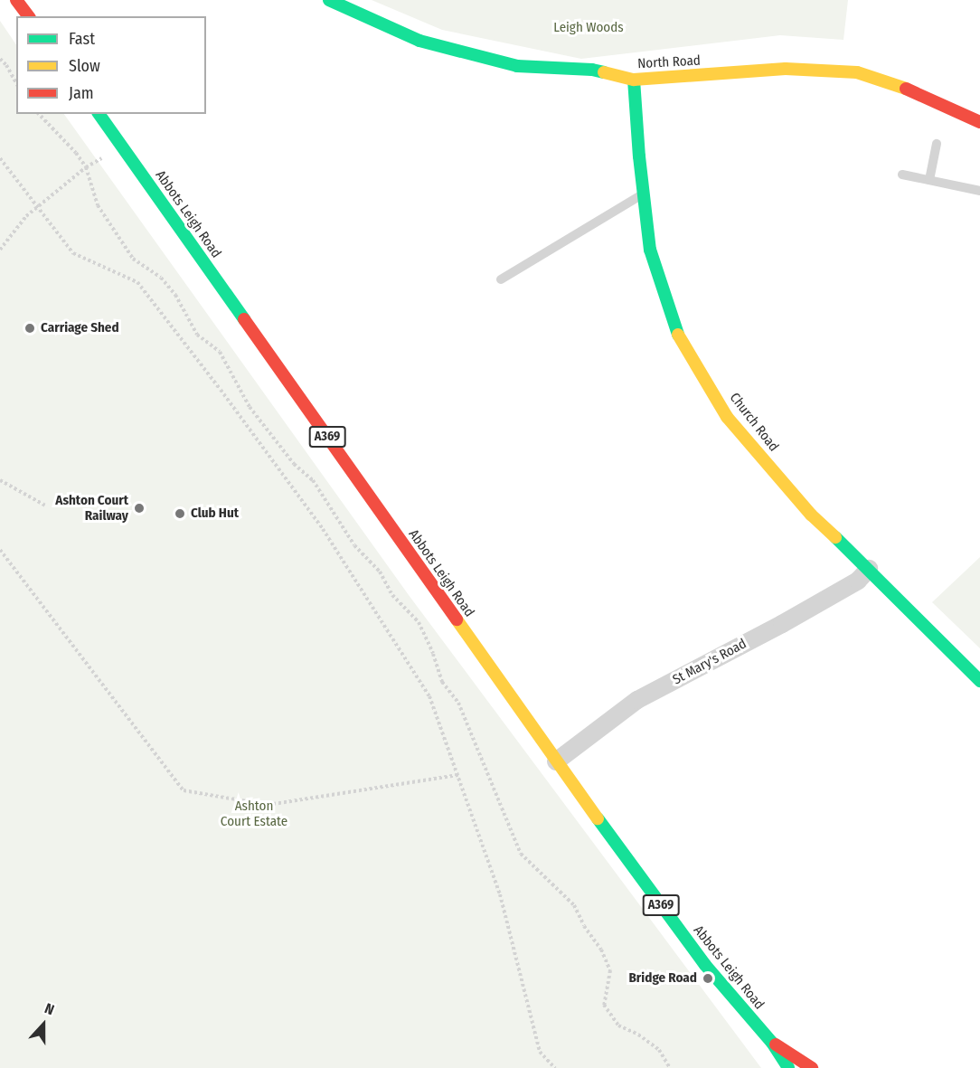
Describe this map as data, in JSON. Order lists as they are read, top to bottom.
{
  "streets": {
    "street": [
      "North Road",
      "Abbots Leigh Road",
      "Church Road",
      "A369",
      "St Mary's Road"
    ]
  },
  "crossings": [
    ["North Road", "Church Road"],
    ["Abbots Leigh Road", "St Mary's Road"],
    ["Church Road", "St Mary's Road"]
  ],
  "parks": ["Leigh Woods", "Ashton Court Estate"],
  "places": [
    "Carriage Shed",
    "Ashton Court Railway",
    "Club Hut",
    "Bridge Road"
  ],
  "legend": ["Fast", "Slow", "Jam"],
  "north": "top"
}
